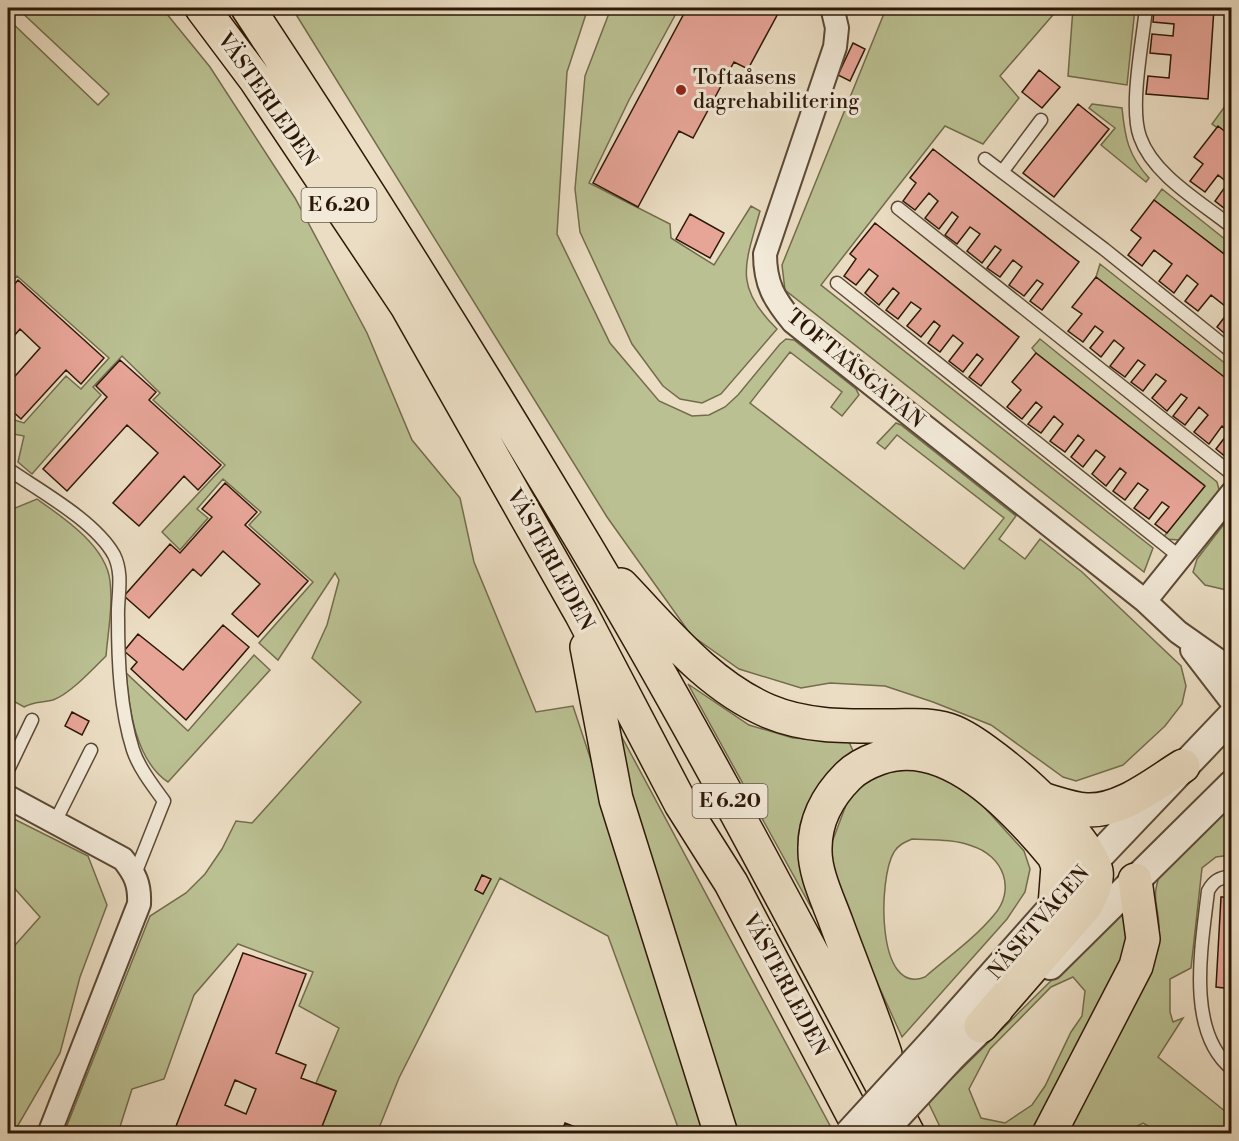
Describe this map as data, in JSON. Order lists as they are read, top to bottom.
{
  "streets": {
    "highway": ["VÄSTERLEDEN", "E 6.20"],
    "street": ["TOFTAÅSGATAN", "NÄSETVÄGEN"]
  },
  "places": ["Toftaåsens dagrehabilitering"]
}
